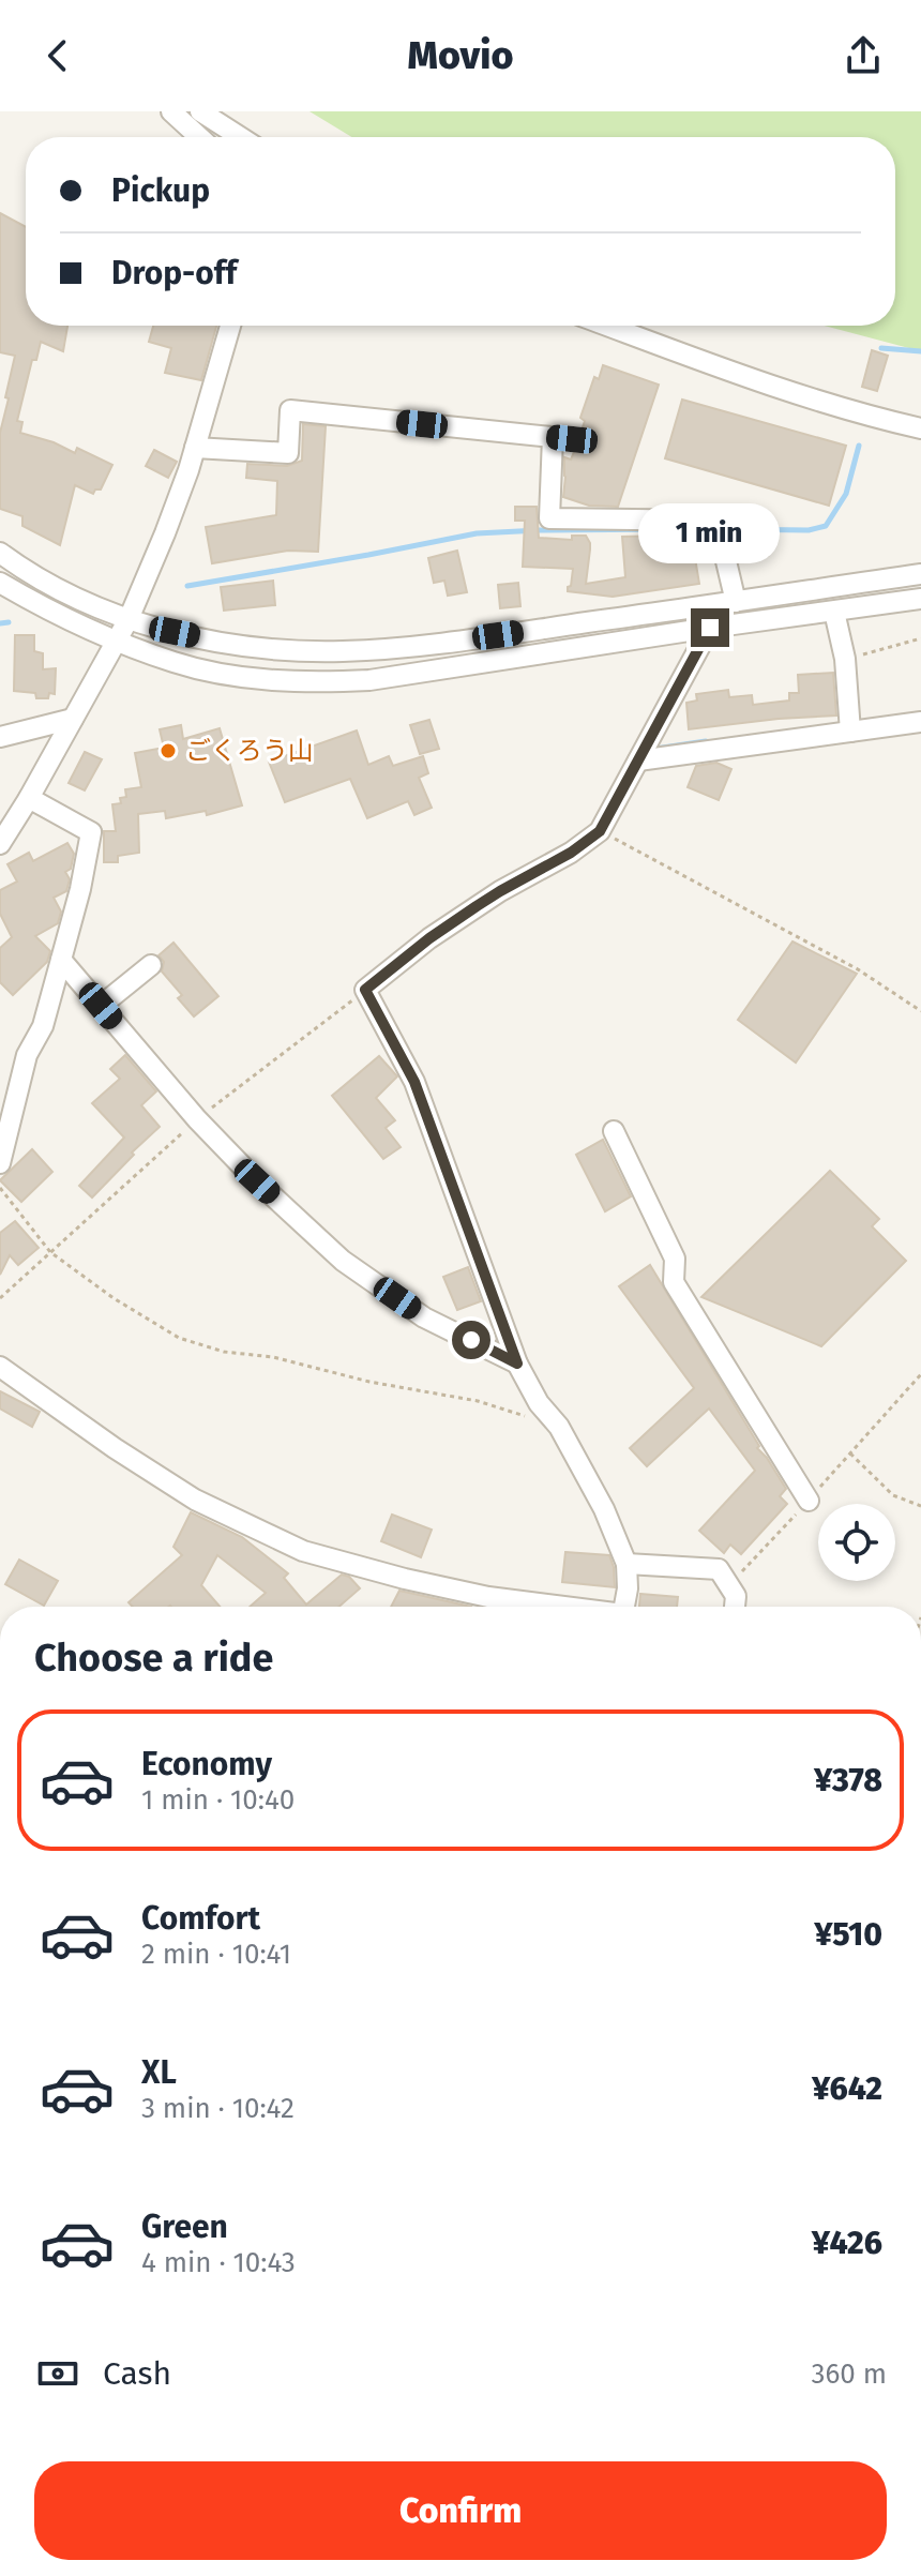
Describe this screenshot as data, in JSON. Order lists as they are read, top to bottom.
{
  "places": ["ごくろう山"],
  "page": {
    "header": "Movio",
    "banner": ["Pickup", "Drop-off"],
    "bubble": "1 min",
    "heading": "Choose a ride",
    "list": [
      {
        "name": "Economy",
        "note": "1 min · 10:40",
        "value": "¥378"
      },
      {
        "name": "Comfort",
        "note": "2 min · 10:41",
        "value": "¥510"
      },
      {
        "name": "XL",
        "note": "3 min · 10:42",
        "value": "¥642"
      },
      {
        "name": "Green",
        "note": "4 min · 10:43",
        "value": "¥426"
      }
    ],
    "pay": ["Cash", "360 m"],
    "buttons": "Confirm"
  }
}
